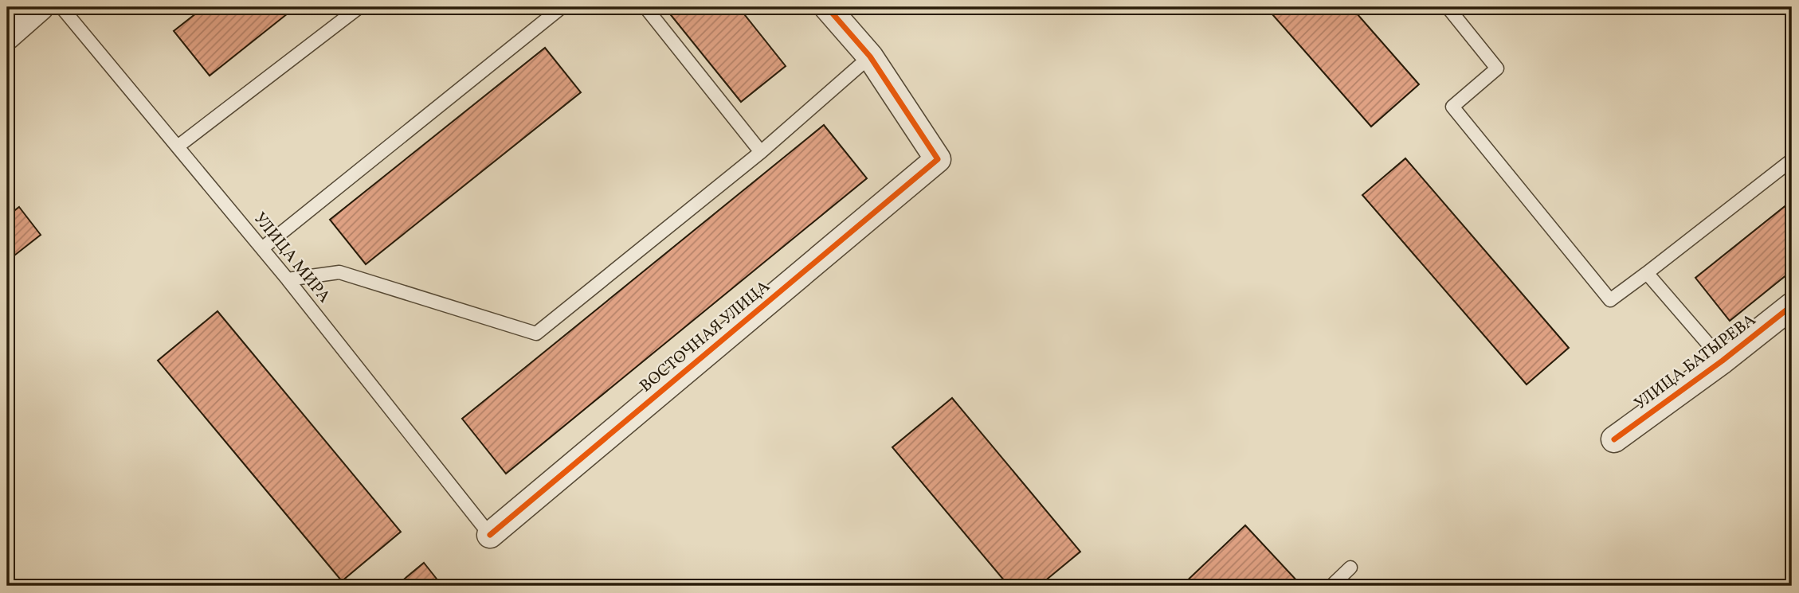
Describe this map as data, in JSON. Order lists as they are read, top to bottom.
{
  "streets": {
    "street": ["ВОСТОЧНАЯ УЛИЦА", "УЛИЦА БАТЫРЕВА"],
    "lane": ["УЛИЦА МИРА"]
  },
  "crossings": [
    ["УЛИЦА МИРА", "ВОСТОЧНАЯ УЛИЦА"]
  ]
}
